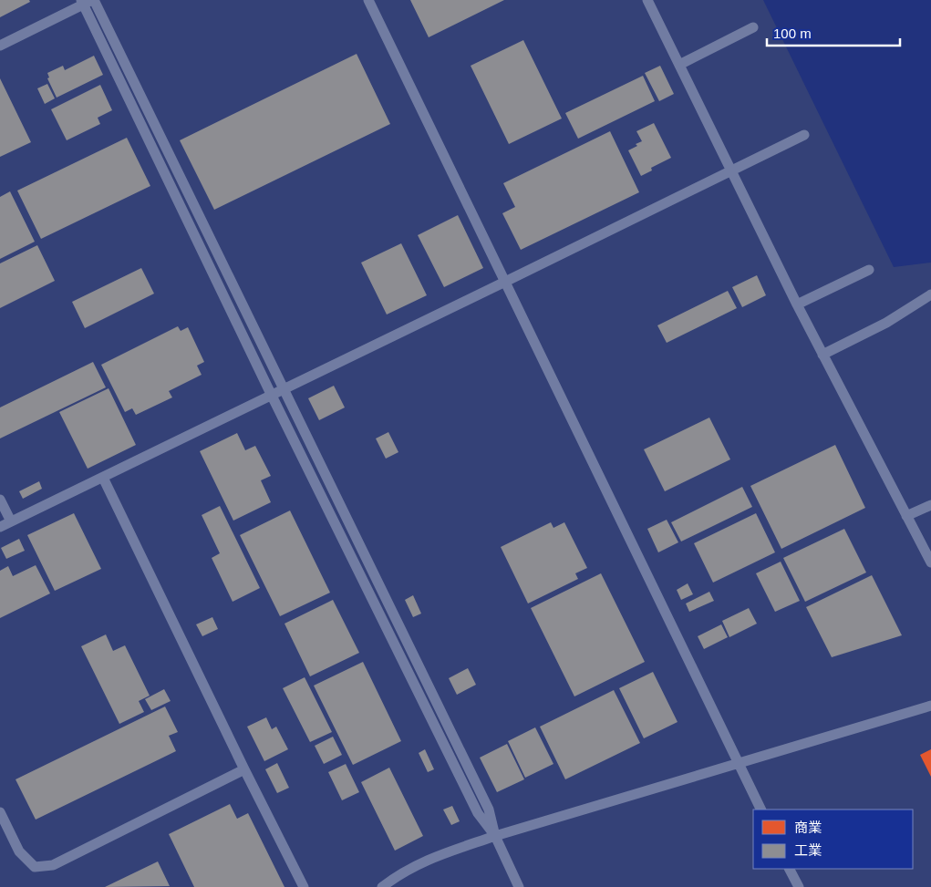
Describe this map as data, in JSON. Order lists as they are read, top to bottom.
{
  "legend": ["商業", "工業"],
  "scale_bar": "100 m"
}
